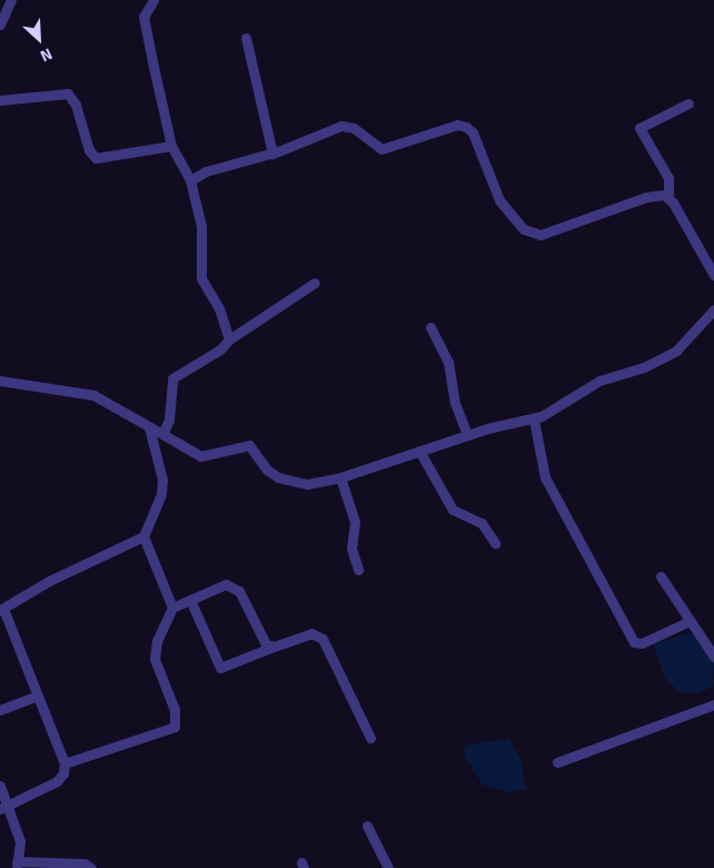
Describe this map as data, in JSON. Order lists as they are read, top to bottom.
{
  "north": "bottom right"
}
